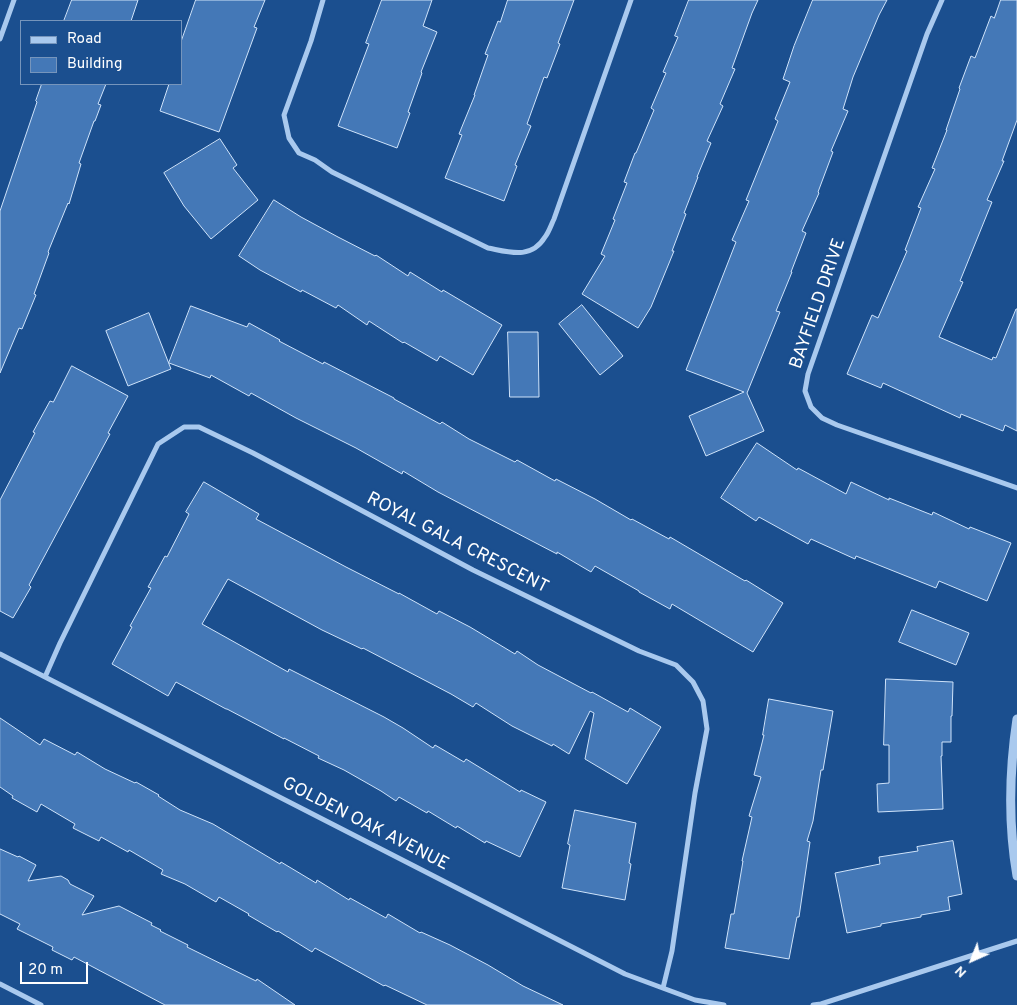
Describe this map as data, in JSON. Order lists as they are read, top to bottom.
{
  "streets": {
    "street": ["BAYFIELD DRIVE", "ROYAL GALA CRESCENT", "GOLDEN OAK AVENUE"]
  },
  "crossings": [
    ["ROYAL GALA CRESCENT", "GOLDEN OAK AVENUE"]
  ],
  "legend": ["Road", "Building"],
  "scale_bar": "20 m",
  "north": "bottom left"
}
